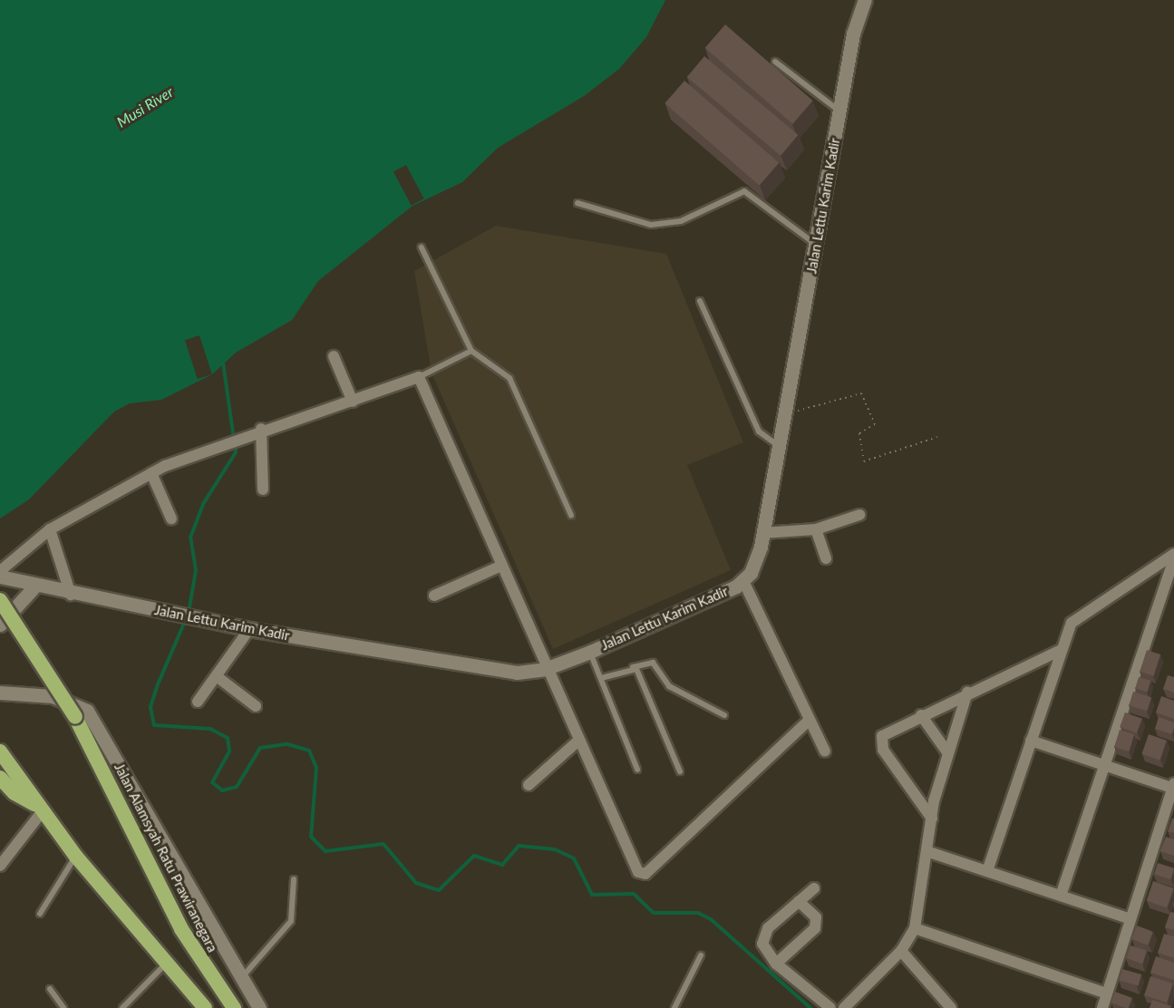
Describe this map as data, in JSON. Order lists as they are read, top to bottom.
{
  "streets": {
    "highway": ["Jalan Alamsyah Ratu Prawiranegara"],
    "street": ["Jalan Lettu Karim Kadir"]
  },
  "water": ["Musi River"]
}
